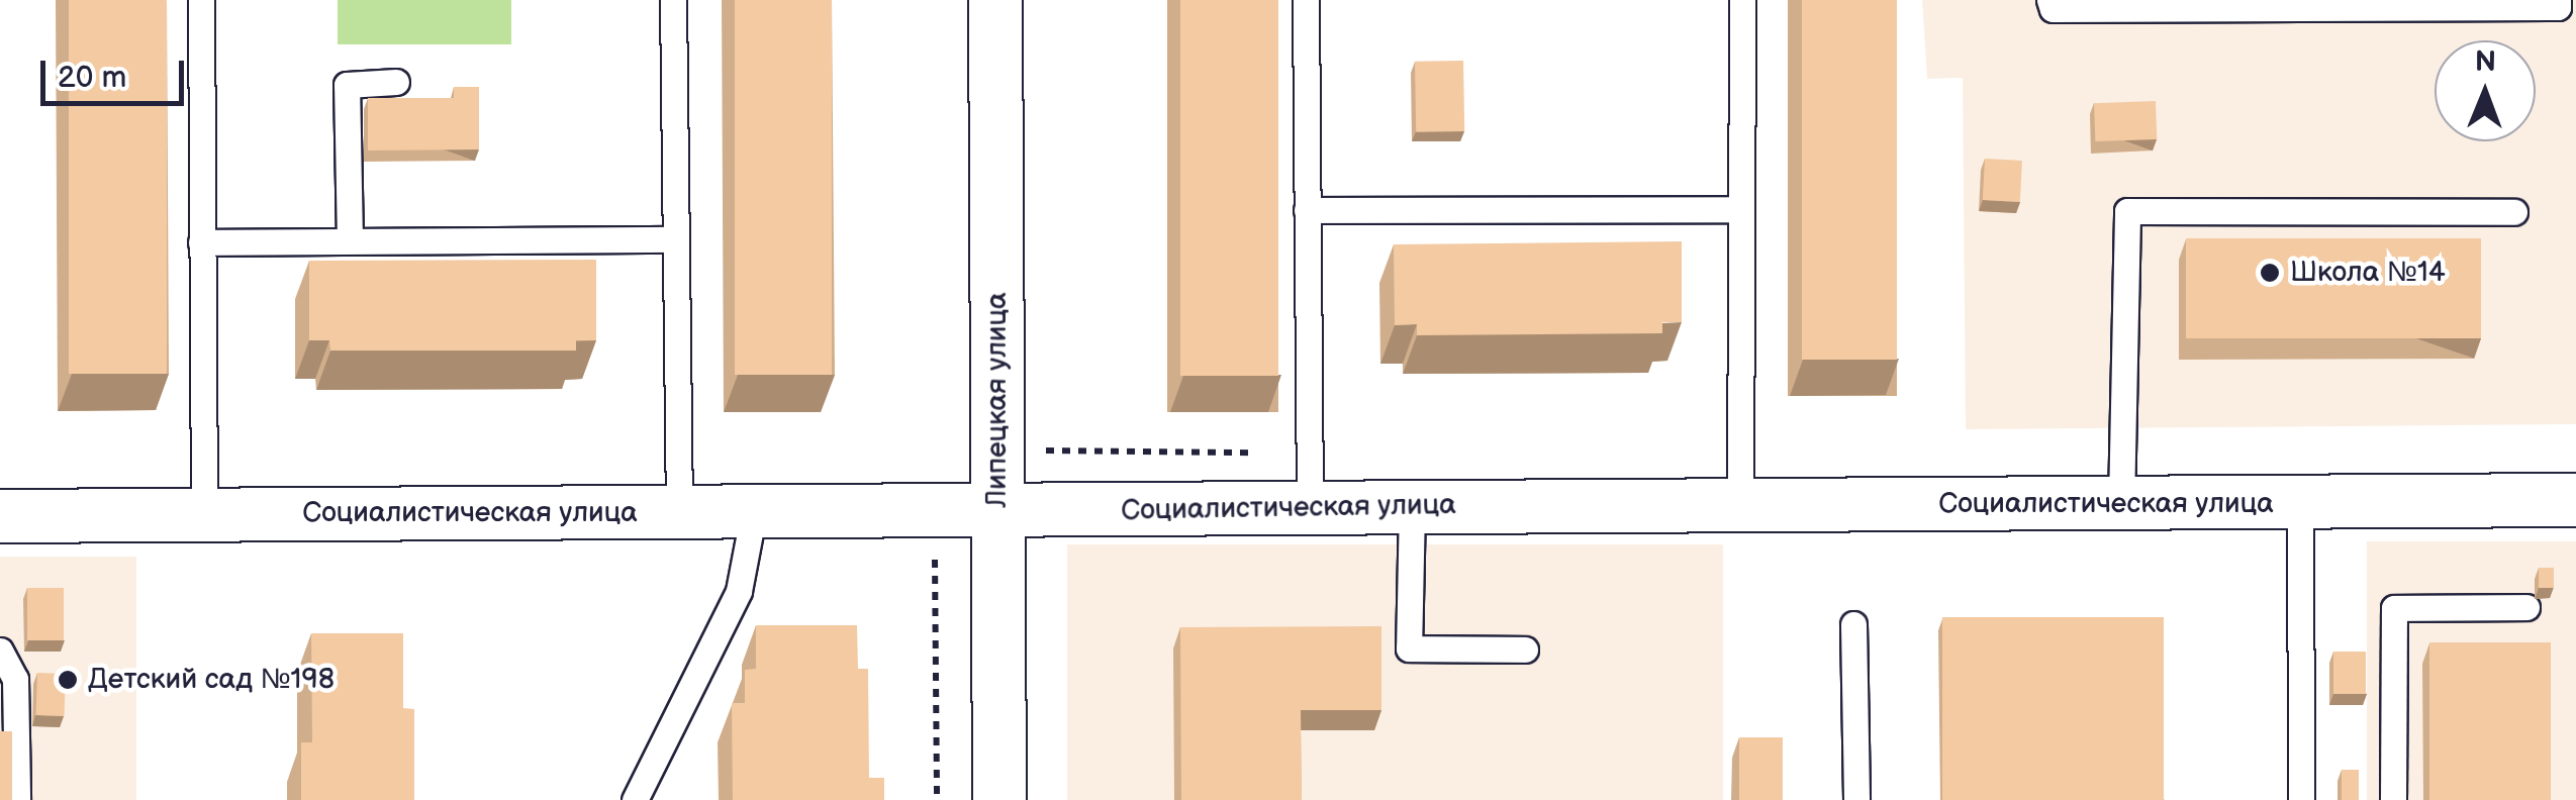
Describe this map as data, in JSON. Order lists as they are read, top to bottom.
{
  "streets": {
    "street": ["Липецкая улица", "Социалистическая улица"]
  },
  "crossings": [
    ["Липецкая улица", "Социалистическая улица"]
  ],
  "places": ["Школа №14", "Детский сад №198"],
  "scale_bar": "20 m",
  "north": "top"
}
